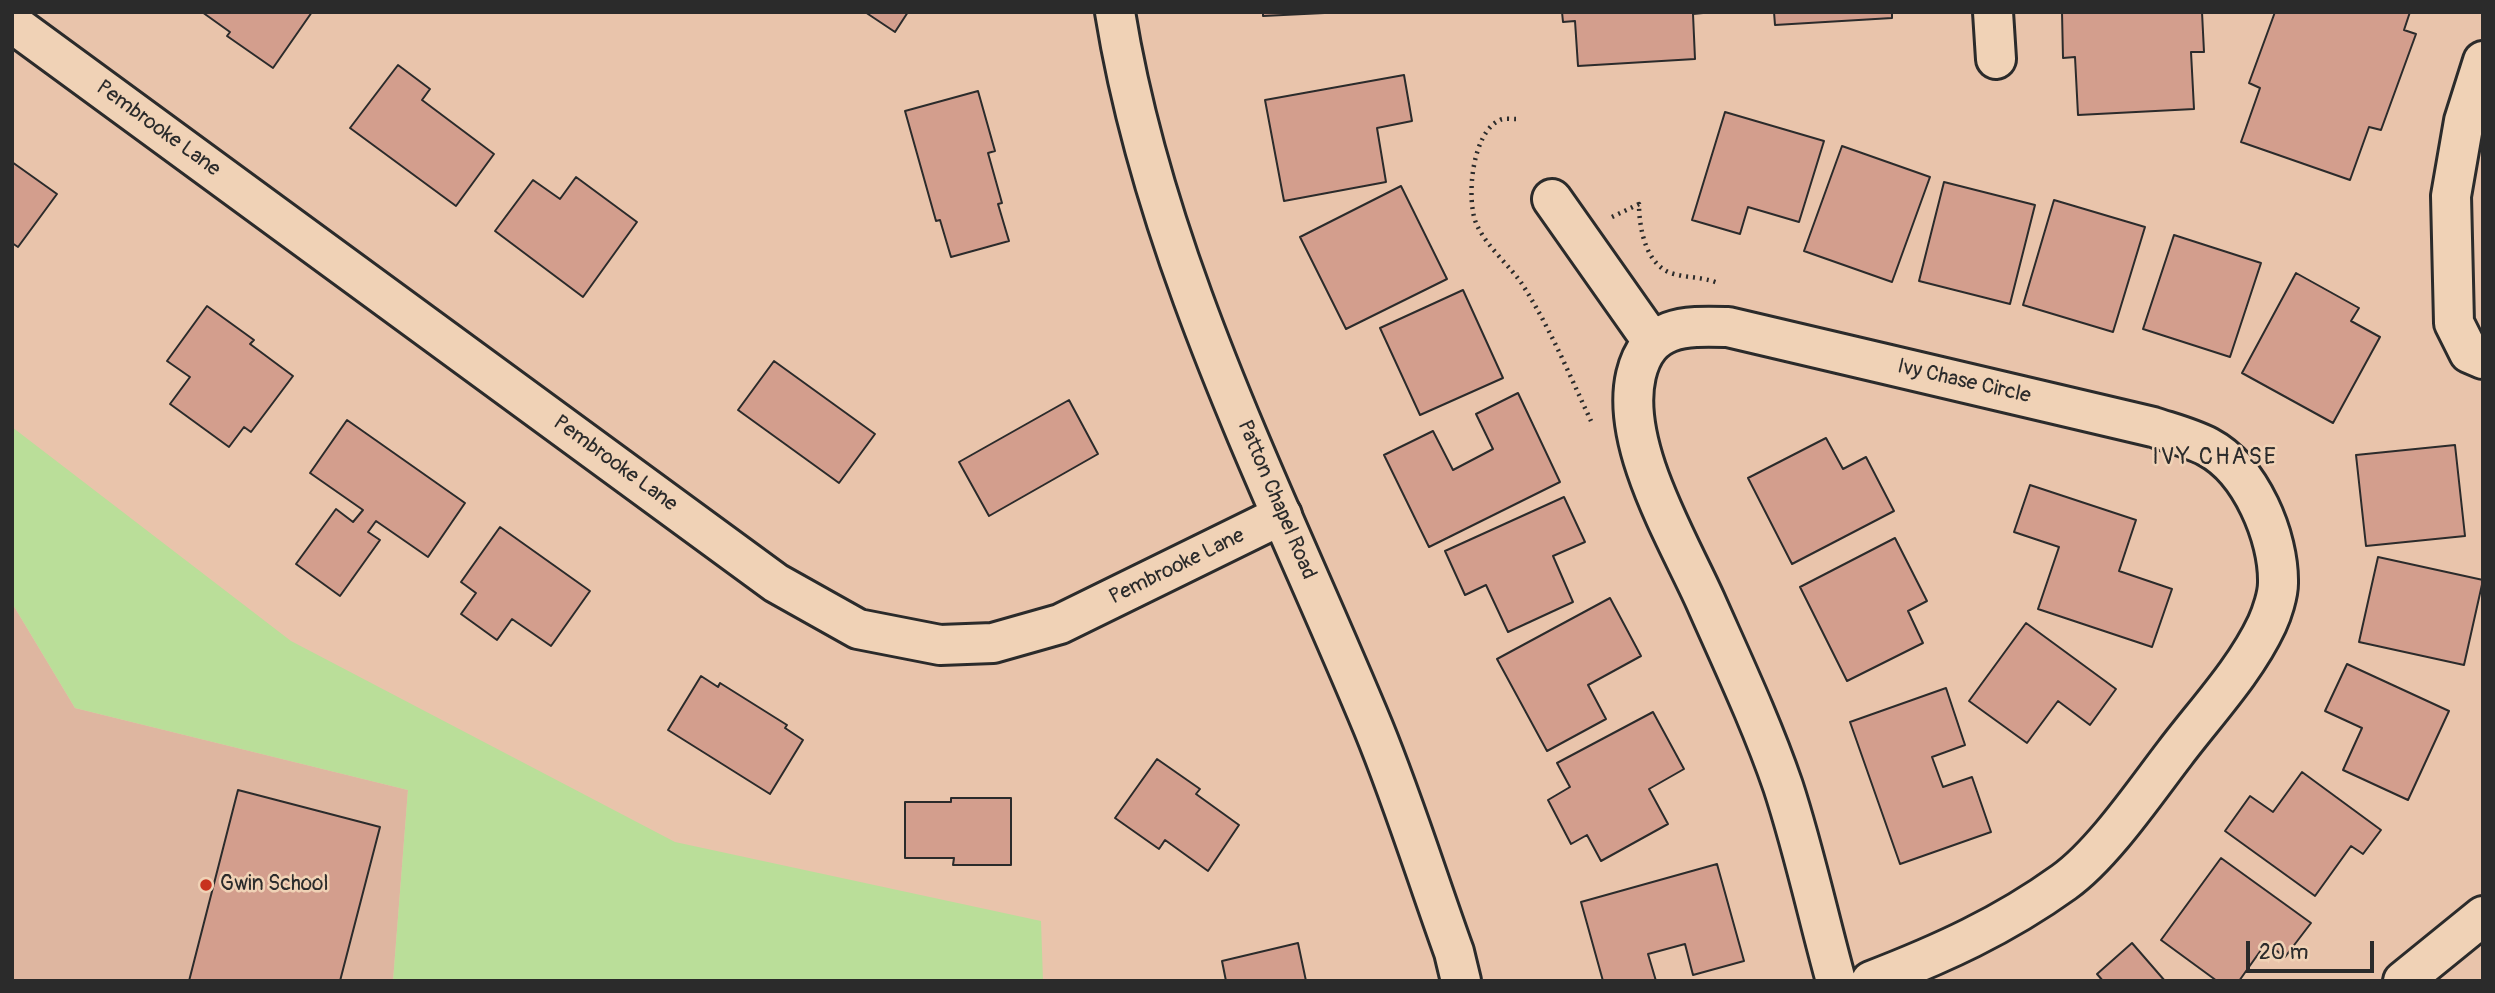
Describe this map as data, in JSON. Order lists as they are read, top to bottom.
{
  "streets": {
    "street": ["Pembrooke Lane", "Ivy Chase Circle", "Patton Chapel Road"]
  },
  "crossings": [
    ["Pembrooke Lane", "Patton Chapel Road"]
  ],
  "districts": ["IVY CHASE"],
  "places": ["Gwin School"],
  "scale_bar": "20 m"
}
